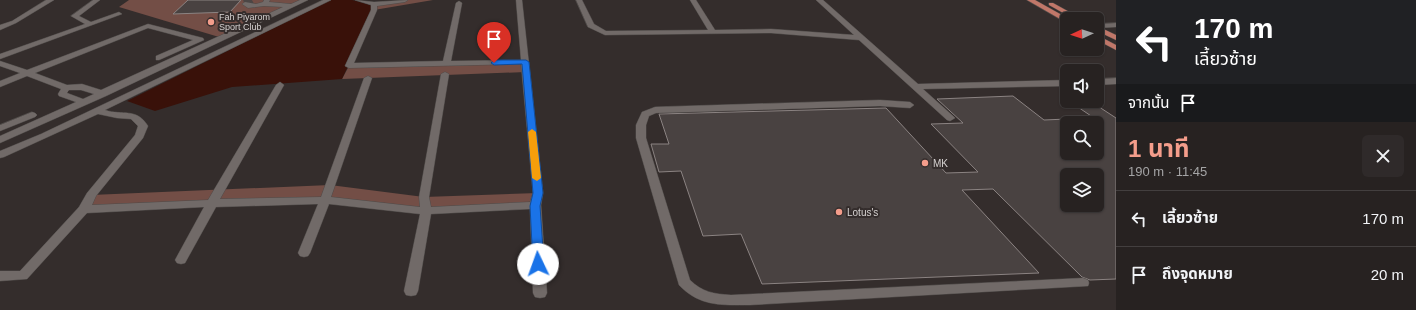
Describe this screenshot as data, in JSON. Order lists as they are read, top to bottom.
{
  "places": ["Fah Piyarom Sport Club", "MK", "Lotus's"],
  "north": "left",
  "page": {
    "turn": ["170 m", "เลี้ยวซ้าย"],
    "then": "จากนั้น",
    "heading": ["1 นาที", "190 m · 11:45"],
    "list": [
      {
        "name": "เลี้ยวซ้าย",
        "value": "170 m"
      },
      {
        "name": "ถึงจุดหมาย",
        "value": "20 m"
      }
    ]
  }
}
